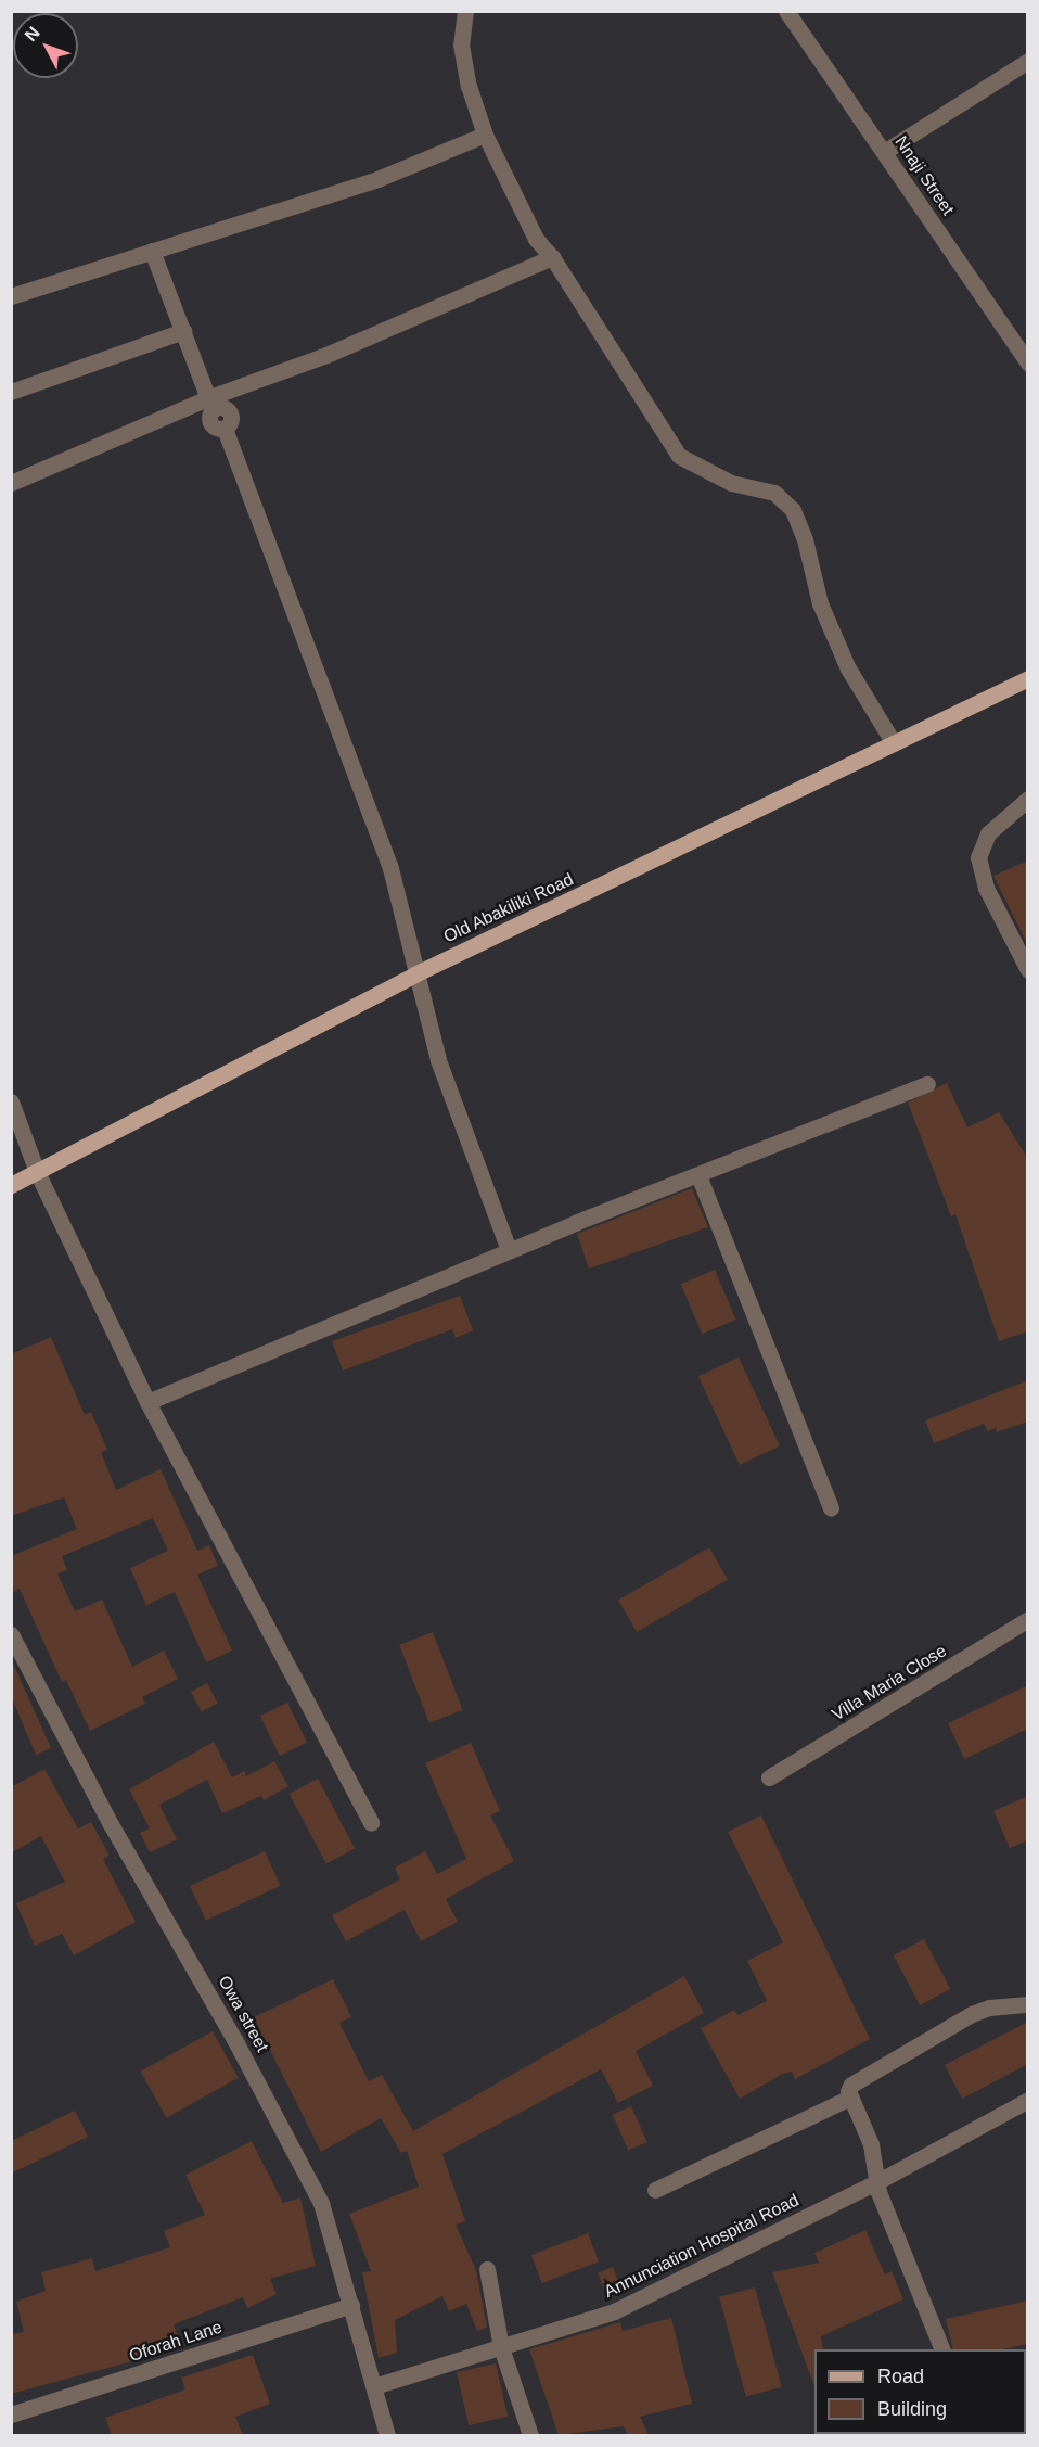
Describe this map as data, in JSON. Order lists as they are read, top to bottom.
{
  "streets": {
    "main road": ["Old Abakiliki Road"],
    "street": [
      "Nnaji Street",
      "Villa Maria Close",
      "Owa street",
      "Annunciation Hospital Road",
      "Oforah Lane"
    ]
  },
  "crossings": [
    ["Owa street", "Annunciation Hospital Road"],
    ["Owa street", "Oforah Lane"]
  ],
  "legend": ["Road", "Building"],
  "north": "top left"
}
